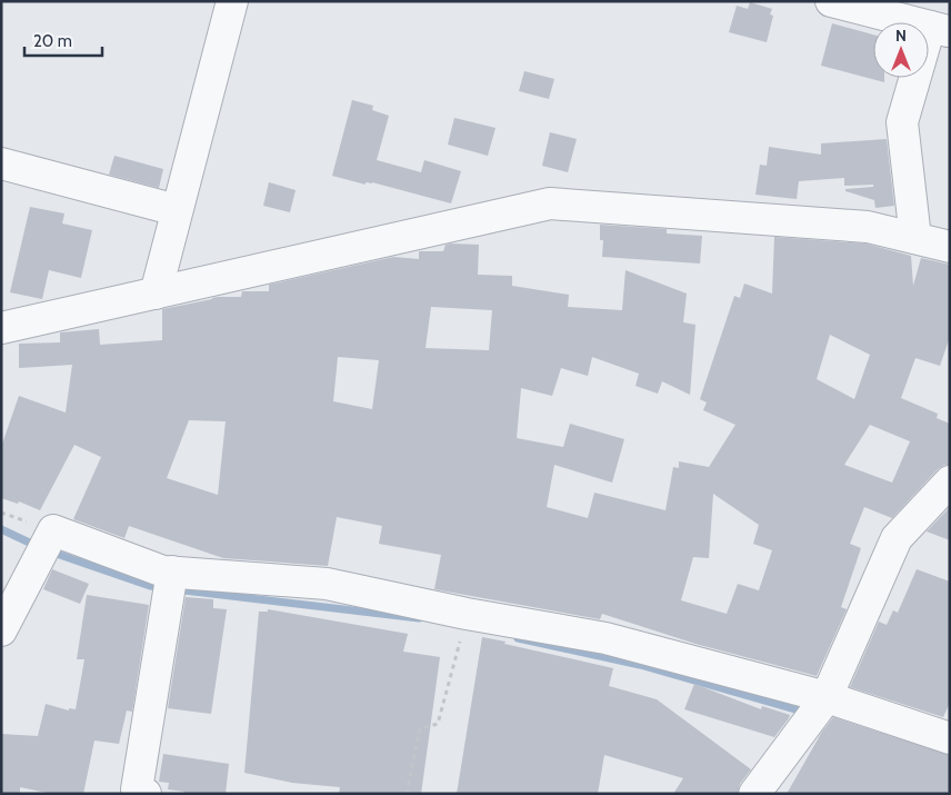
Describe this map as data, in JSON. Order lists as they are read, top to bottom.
{
  "scale_bar": "20 m",
  "north": "top"
}
